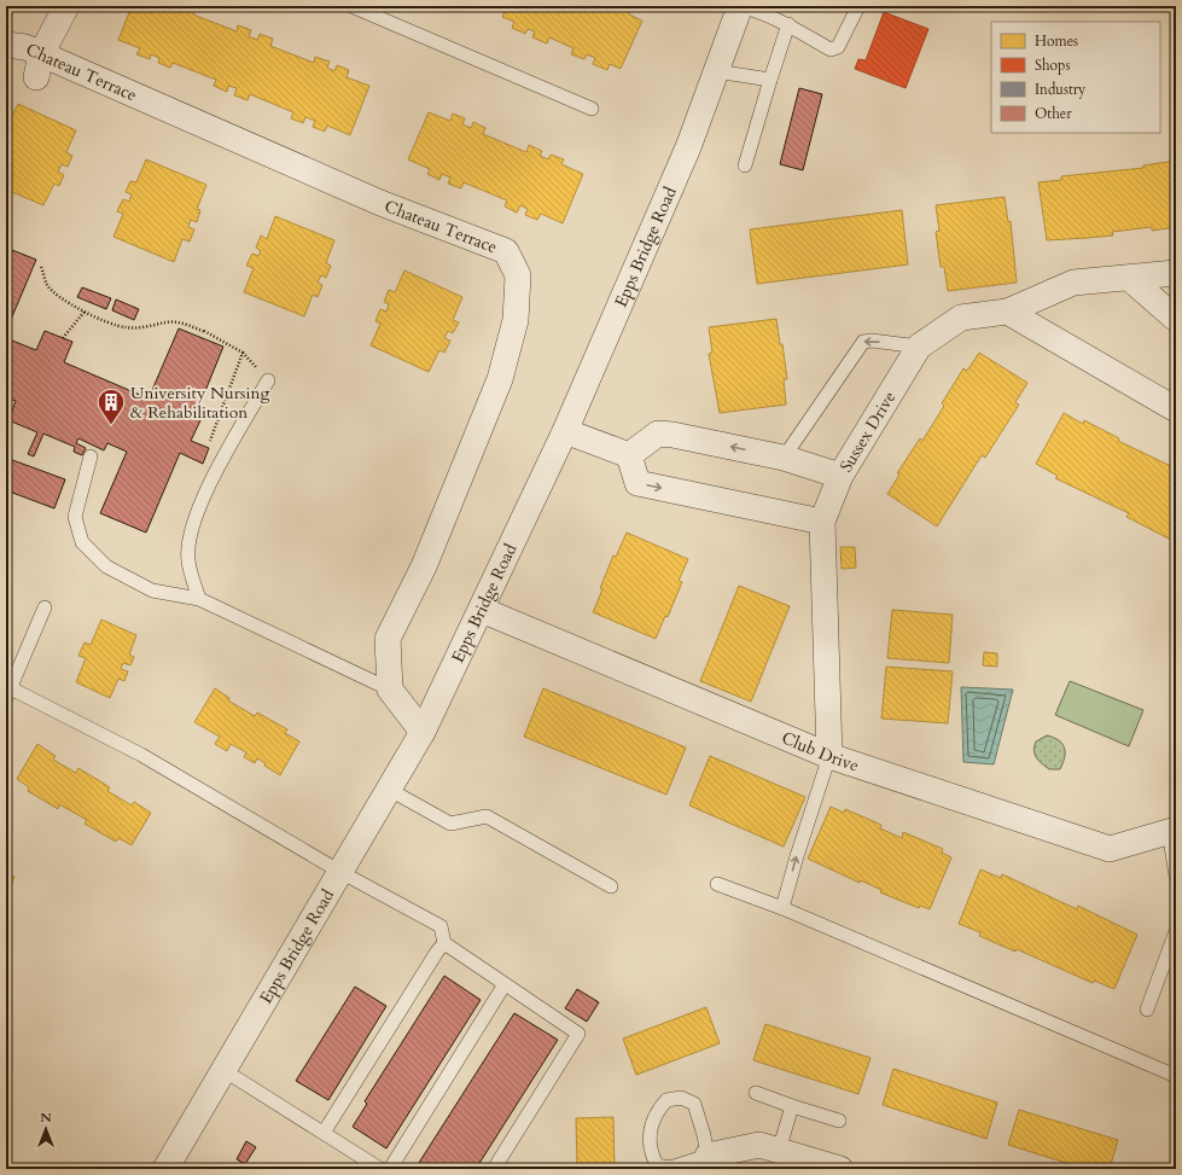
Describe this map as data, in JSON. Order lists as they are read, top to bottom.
{
  "streets": {
    "street": [
      "Chateau Terrace",
      "Epps Bridge Road",
      "Sussex Drive",
      "Club Drive"
    ]
  },
  "crossings": [
    ["Epps Bridge Road", "Club Drive"]
  ],
  "places": {
    "building": ["University Nursing & Rehabilitation"]
  },
  "legend": [
    "Homes",
    "Shops",
    "Industry",
    "Other"
  ],
  "north": "top"
}
